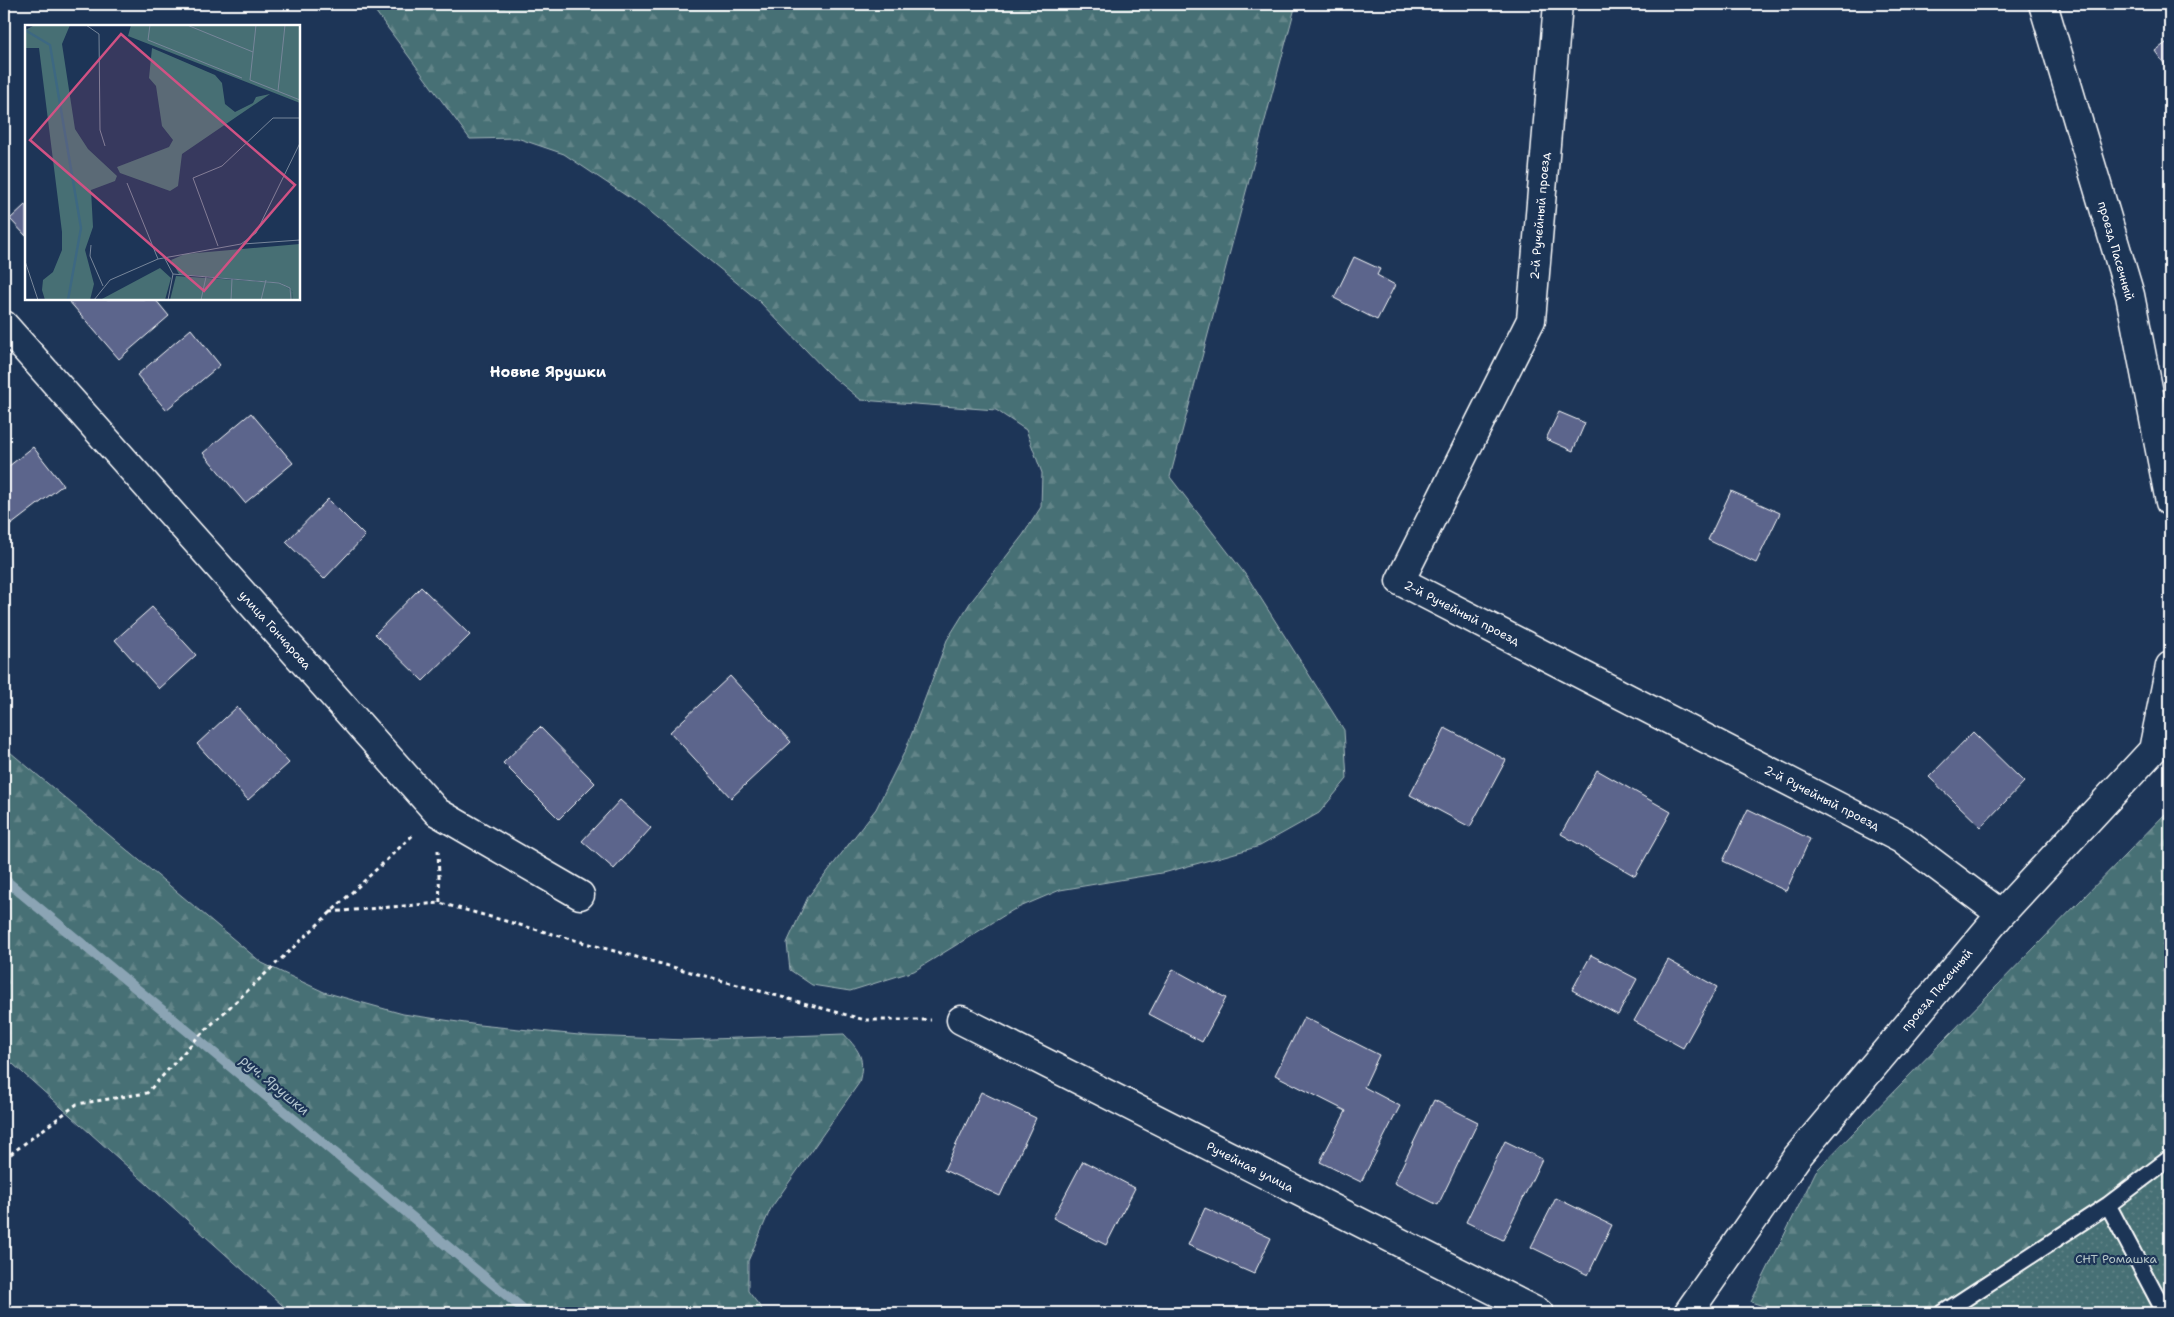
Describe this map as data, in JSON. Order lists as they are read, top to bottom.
{
  "streets": {
    "street": [
      "2-й Ручейный проезд",
      "проезд Пасечный",
      "улица Гончарова",
      "Ручейная улица"
    ]
  },
  "crossings": [
    ["2-й Ручейный проезд", "проезд Пасечный"]
  ],
  "districts": ["Новые Ярушки"],
  "water": ["руч. Ярушки"],
  "parks": ["СНТ Ромашка"]
}
